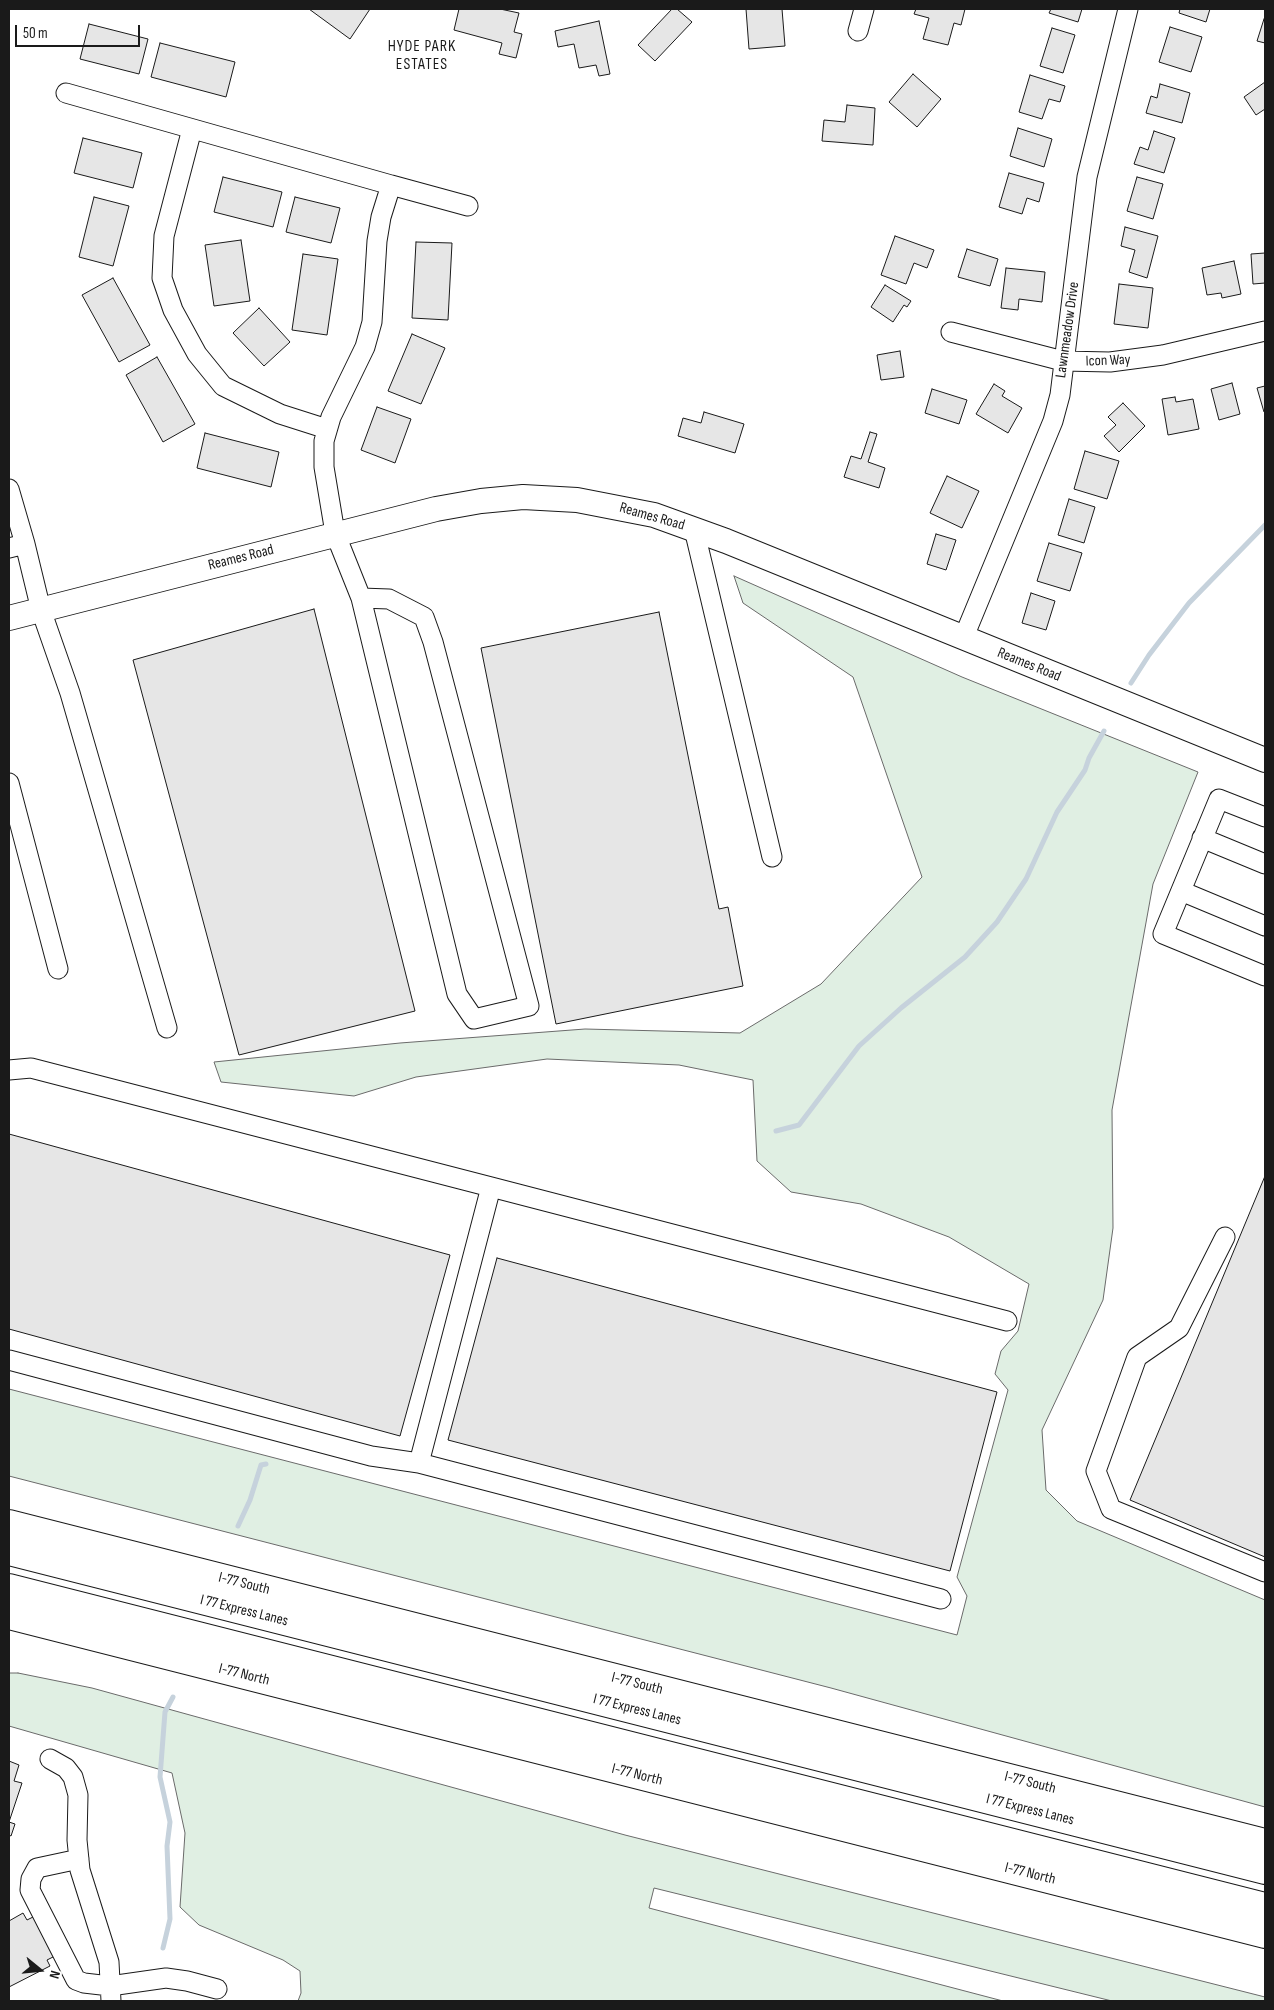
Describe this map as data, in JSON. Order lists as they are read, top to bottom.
{
  "streets": {
    "highway": ["I-77 South", "I 77 Express Lanes", "I-77 North"],
    "main road": ["Reames Road"],
    "street": ["Lawnmeadow Drive", "Icon Way"]
  },
  "crossings": [
    ["Lawnmeadow Drive", "Icon Way"],
    ["Lawnmeadow Drive", "Reames Road"]
  ],
  "districts": ["HYDE PARK ESTATES"],
  "scale_bar": "50 m",
  "north": "right"
}
